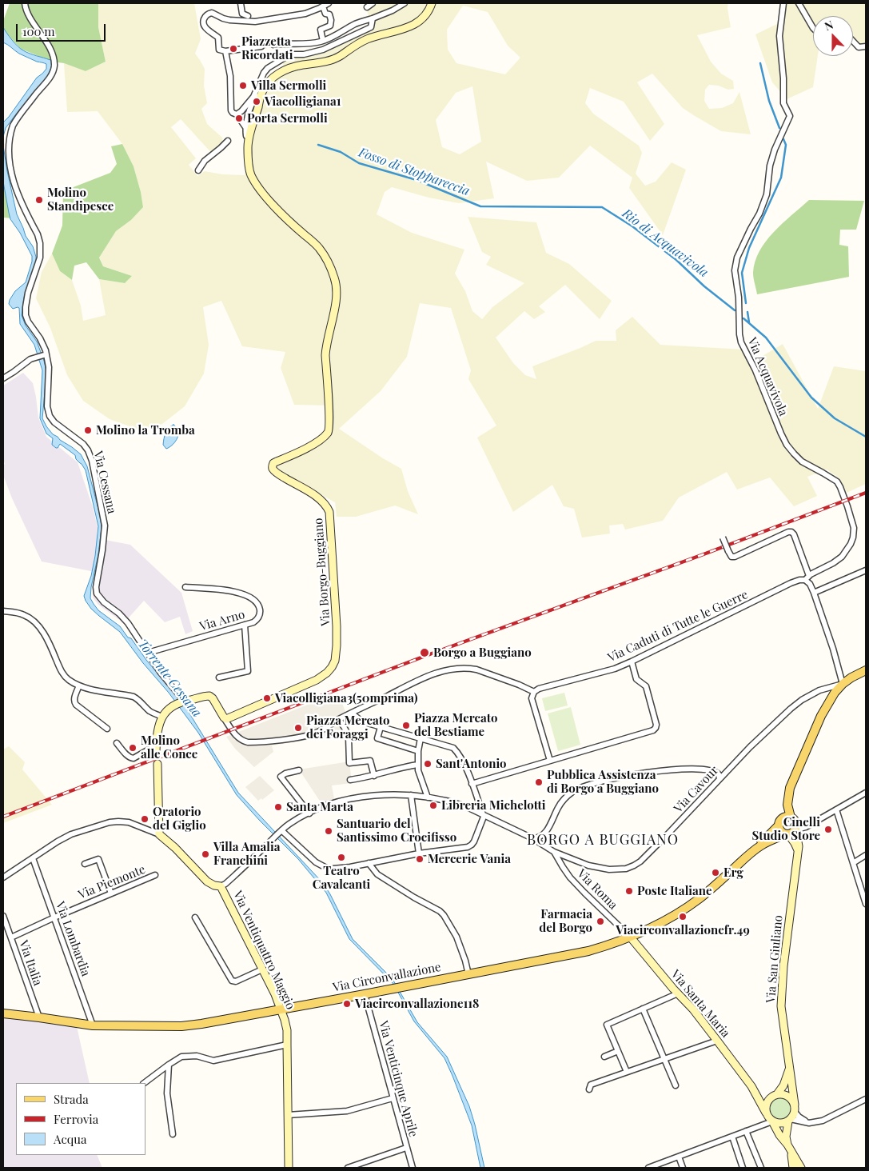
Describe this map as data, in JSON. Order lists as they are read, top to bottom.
{
  "streets": {
    "main road": ["Via Circonvallazione"],
    "street": [
      "Via Acquavivola",
      "Via Cessana",
      "Via Borgo-Buggiano",
      "Via Arno",
      "Via Caduti di Tutte le Guerre",
      "Via Cavour",
      "Via Piemonte",
      "Via Roma",
      "Via Lombardia",
      "Via Ventiquattro Maggio",
      "Via San Giuliano",
      "Via Italia",
      "Via Santa Maria",
      "Via Venticinque Aprile"
    ]
  },
  "crossings": [
    ["Via Acquavivola", "Via Caduti di Tutte le Guerre"],
    ["Via Cessana", "Via Arno"],
    ["Via Cavour", "Via Roma"],
    ["Via Cavour", "Via Ventiquattro Maggio"],
    ["Via Piemonte", "Via Lombardia"],
    ["Via Piemonte", "Via Italia"],
    ["Via Roma", "Via Circonvallazione"],
    ["Via Roma", "Via Santa Maria"],
    ["Via Lombardia", "Via Circonvallazione"],
    ["Via Ventiquattro Maggio", "Via Circonvallazione"],
    ["Via San Giuliano", "Via Circonvallazione"],
    ["Via Italia", "Via Circonvallazione"],
    ["Via Circonvallazione", "Via Santa Maria"],
    ["Via Circonvallazione", "Via Venticinque Aprile"]
  ],
  "districts": ["BORGO A BUGGIANO"],
  "water": ["Fosso di Stoppareccia", "Rio di Acquavivola", "Torrente Cessana"],
  "places": [
    "Piazzetta Ricordati",
    "Villa Sermolli",
    "Viacolligiana1",
    "Porta Sermolli",
    "Molino Standipesce",
    "Molino la Tromba",
    "Borgo a Buggiano",
    "Viacolligiana3(50mprima)",
    "Piazza Mercato del Bestiame",
    "Piazza Mercato dei Foraggi",
    "Molino alle Conce",
    "Sant'Antonio",
    "Pubblica Assistenza di Borgo a Buggiano",
    "Libreria Michelotti",
    "Santa Marta",
    "Oratorio del Giglio",
    "Cinelli Studio Store",
    "Santuario del Santissimo Crocifisso",
    "Villa Amalia Franchini",
    "Teatro Cavalcanti",
    "Mercerie Vania",
    "Erg",
    "Poste Italiane",
    "Viacirconvallazionefr.49",
    "Farmacia del Borgo",
    "Viacirconvallazione118"
  ],
  "legend": ["Strada", "Ferrovia", "Acqua"],
  "scale_bar": "100 m",
  "north": "top"
}
